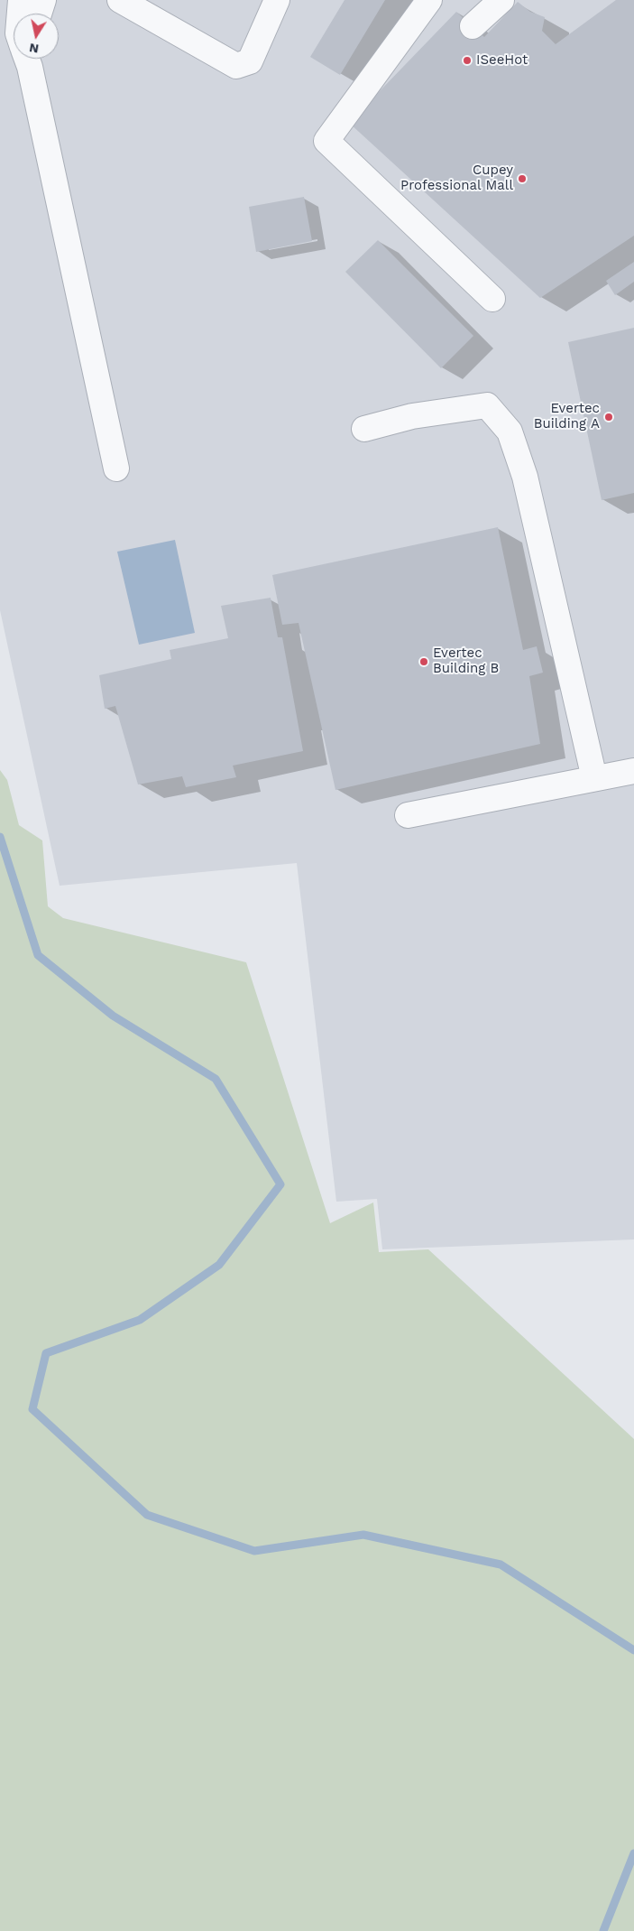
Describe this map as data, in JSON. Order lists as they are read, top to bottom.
{
  "places": [
    "ISeeHot",
    "Cupey Professional Mall",
    "Evertec Building A",
    "Evertec Building B"
  ],
  "north": "bottom"
}
